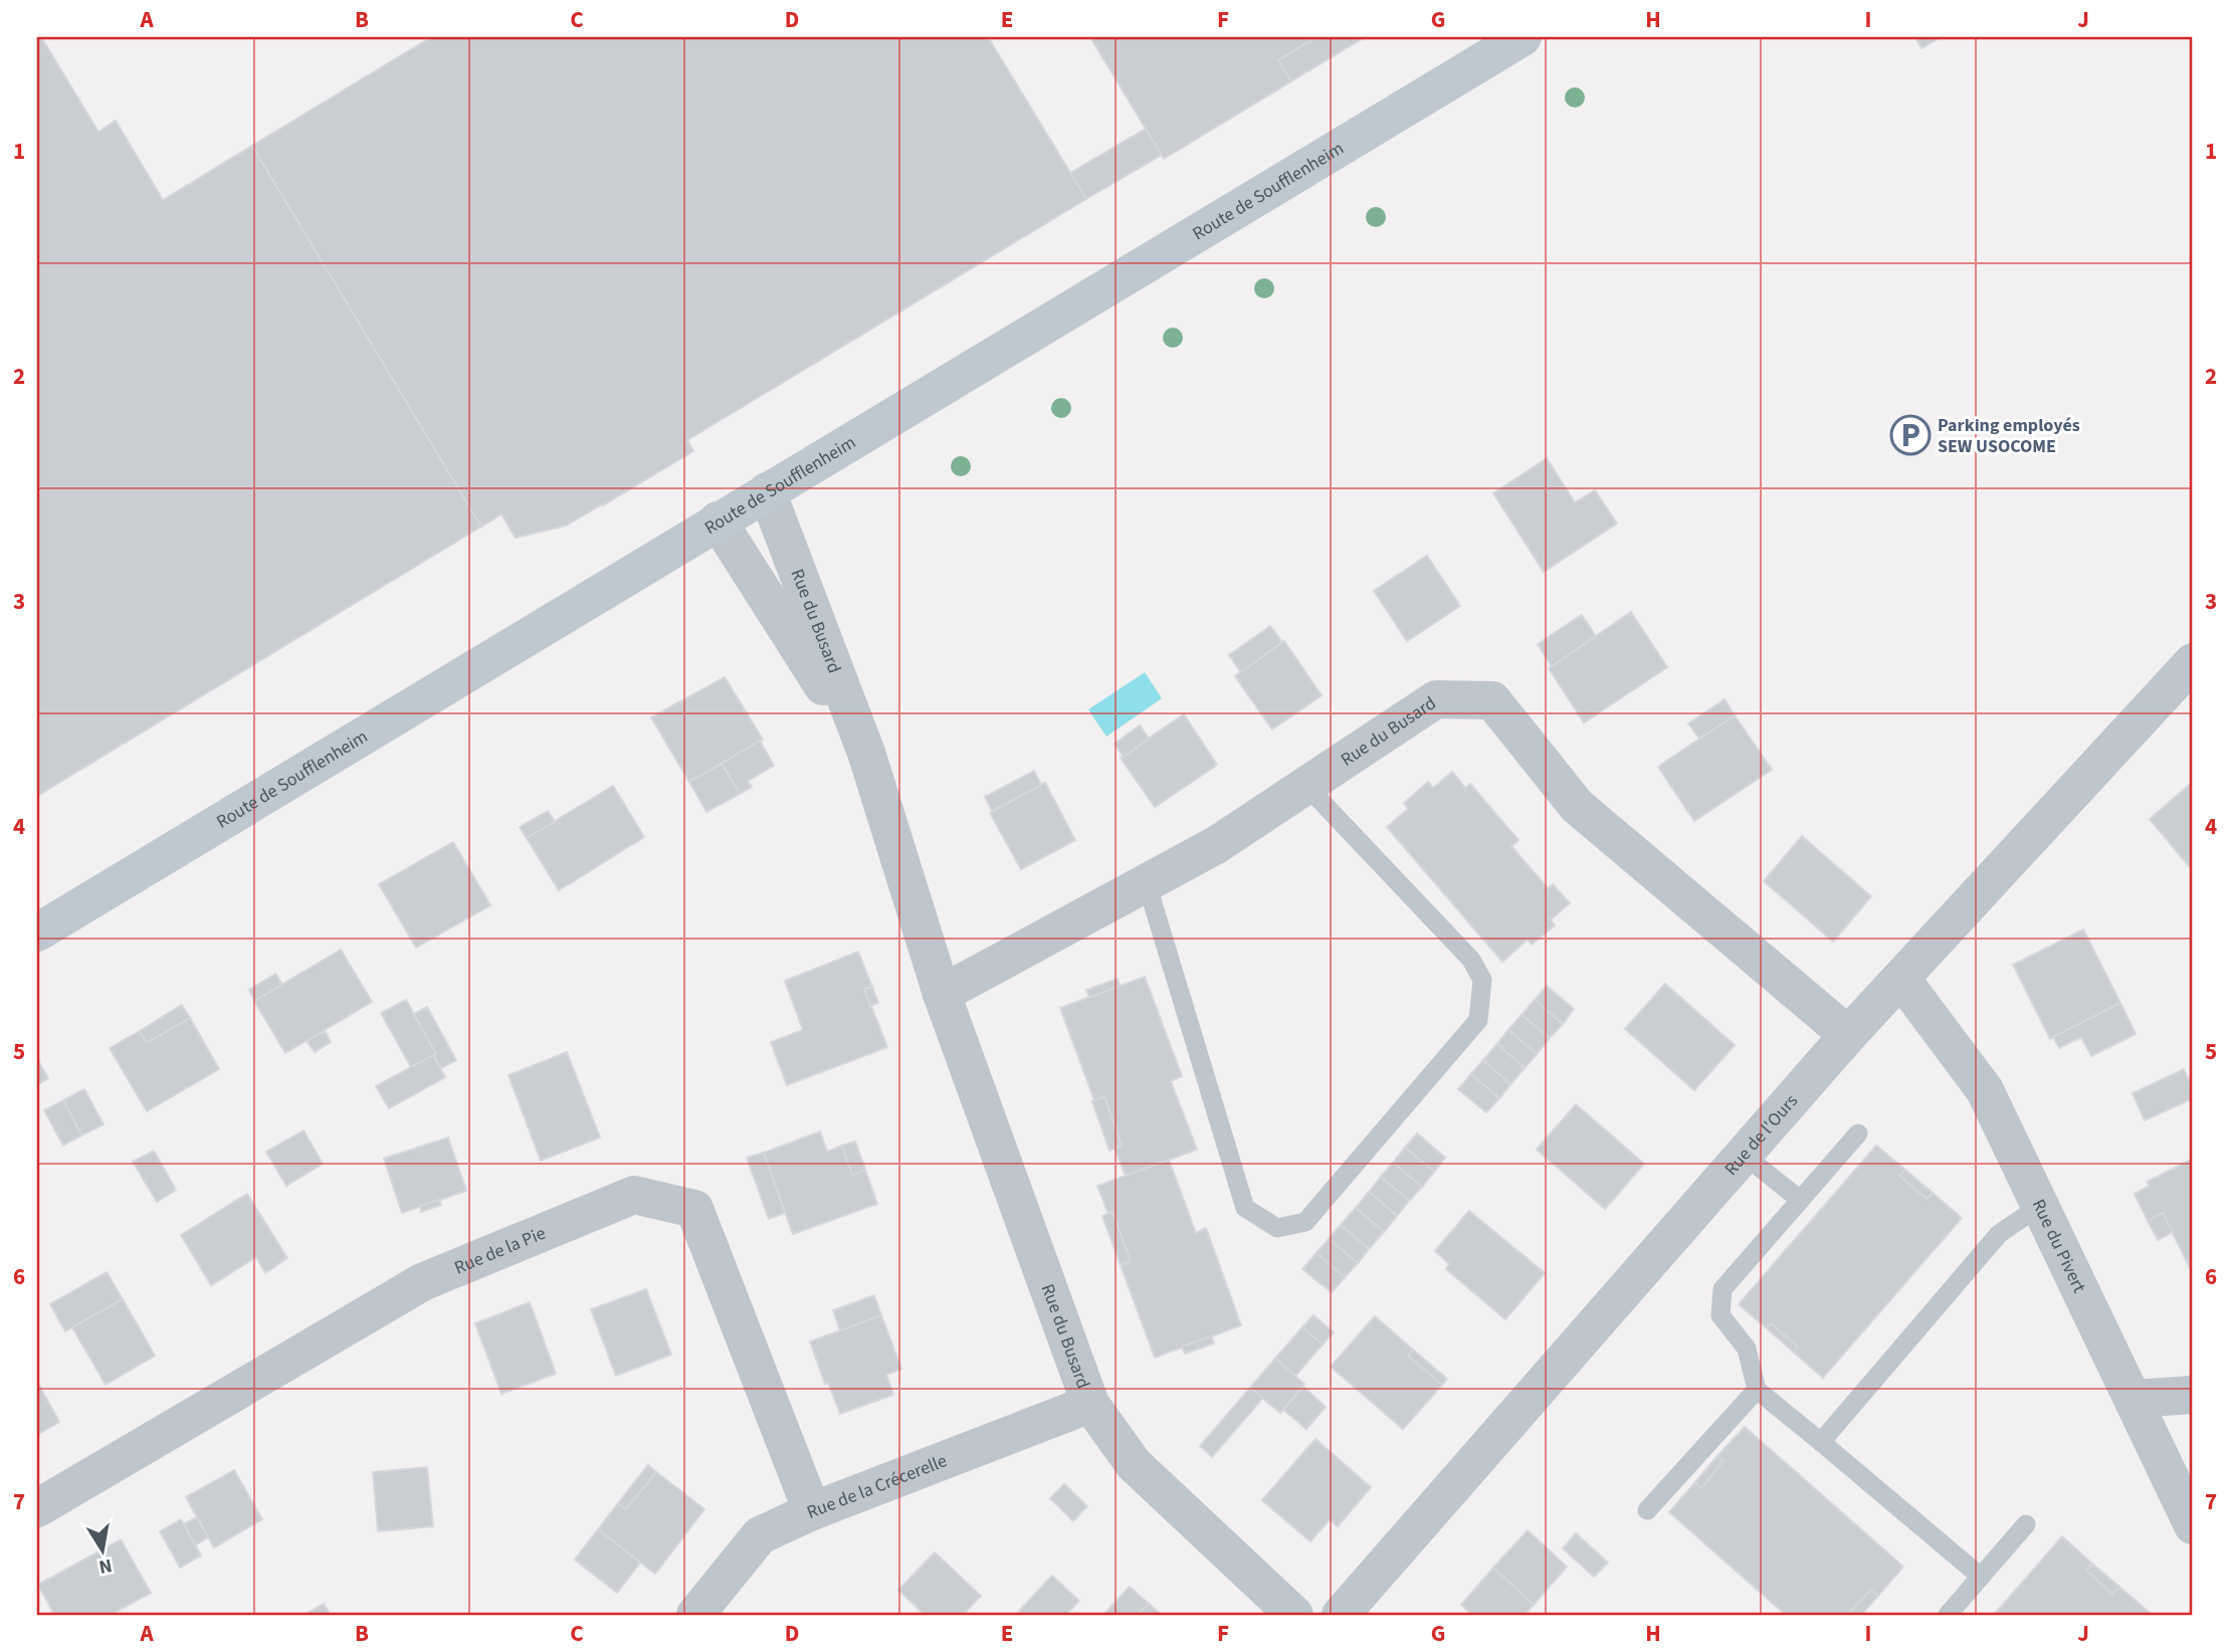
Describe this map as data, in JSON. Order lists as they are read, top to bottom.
{
  "streets": {
    "main road": ["Route de Soufflenheim"],
    "street": [
      "Rue du Busard",
      "Rue de l'Ours",
      "Rue du Pivert",
      "Rue de la Pie",
      "Rue de la Crécerelle"
    ]
  },
  "crossings": [
    ["Route de Soufflenheim", "Rue du Busard"],
    ["Rue du Busard", "Rue de l'Ours"],
    ["Rue du Busard", "Rue de la Crécerelle"],
    ["Rue de l'Ours", "Rue du Pivert"],
    ["Rue de la Pie", "Rue de la Crécerelle"]
  ],
  "places": {
    "parking": ["Parking employés SEW USOCOME"]
  },
  "north": "bottom",
  "grid": {
    "columns": [
      "A",
      "B",
      "C",
      "D",
      "E",
      "F",
      "G",
      "H",
      "I",
      "J"
    ],
    "rows": [
      "1",
      "2",
      "3",
      "4",
      "5",
      "6",
      "7"
    ]
  }
}
